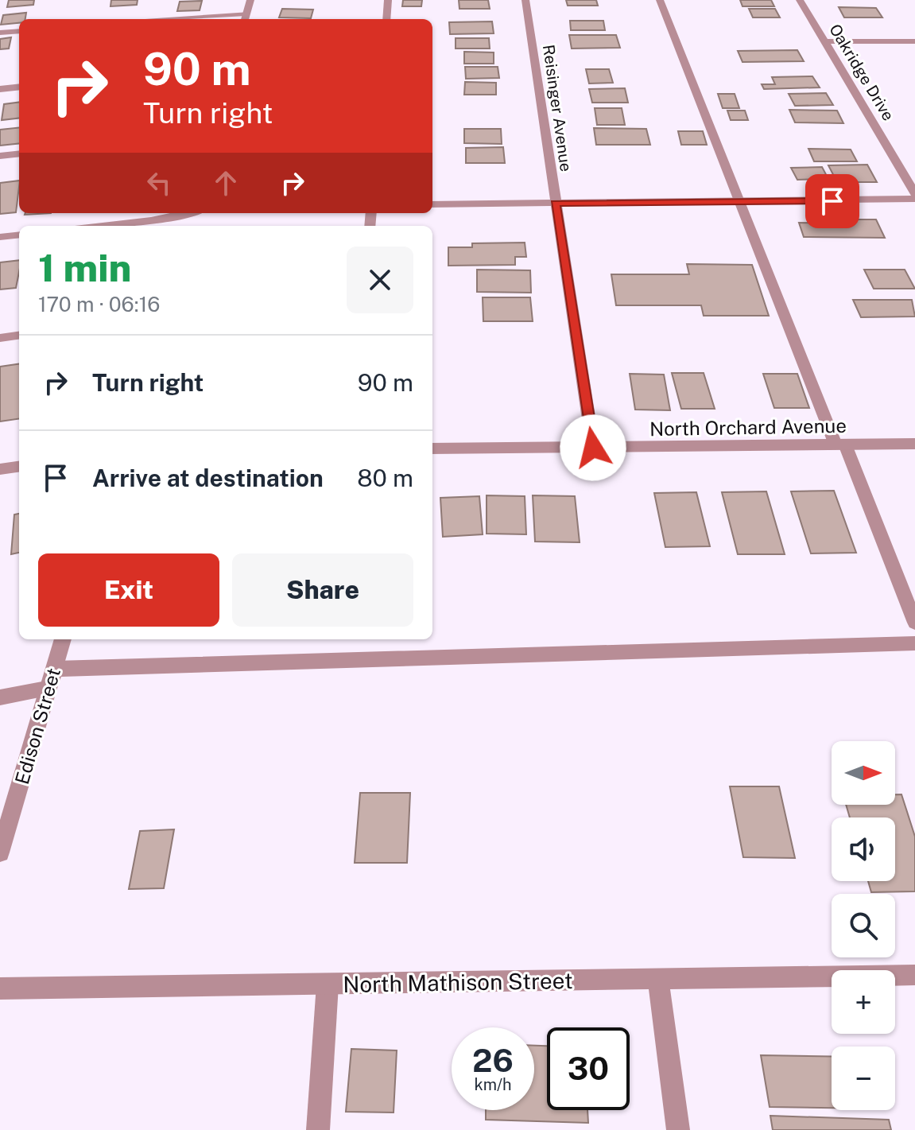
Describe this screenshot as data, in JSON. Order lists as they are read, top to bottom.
{
  "streets": {
    "street": [
      "Oakridge Drive",
      "Reisinger Avenue",
      "North Orchard Avenue",
      "Edison Street",
      "North Mathison Street"
    ]
  },
  "crossings": [
    ["Reisinger Avenue", "North Orchard Avenue"]
  ],
  "north": "right",
  "page": {
    "turn": ["90 m", "Turn right"],
    "heading": ["1 min", "170 m · 06:16"],
    "list": [
      {
        "name": "Turn right",
        "value": "90 m"
      },
      {
        "name": "Arrive at destination",
        "value": "80 m"
      }
    ],
    "buttons": ["Exit", "Share"],
    "map_buttons": ["+", "−"],
    "speed": "26 km/h",
    "limit": "30"
  }
}
